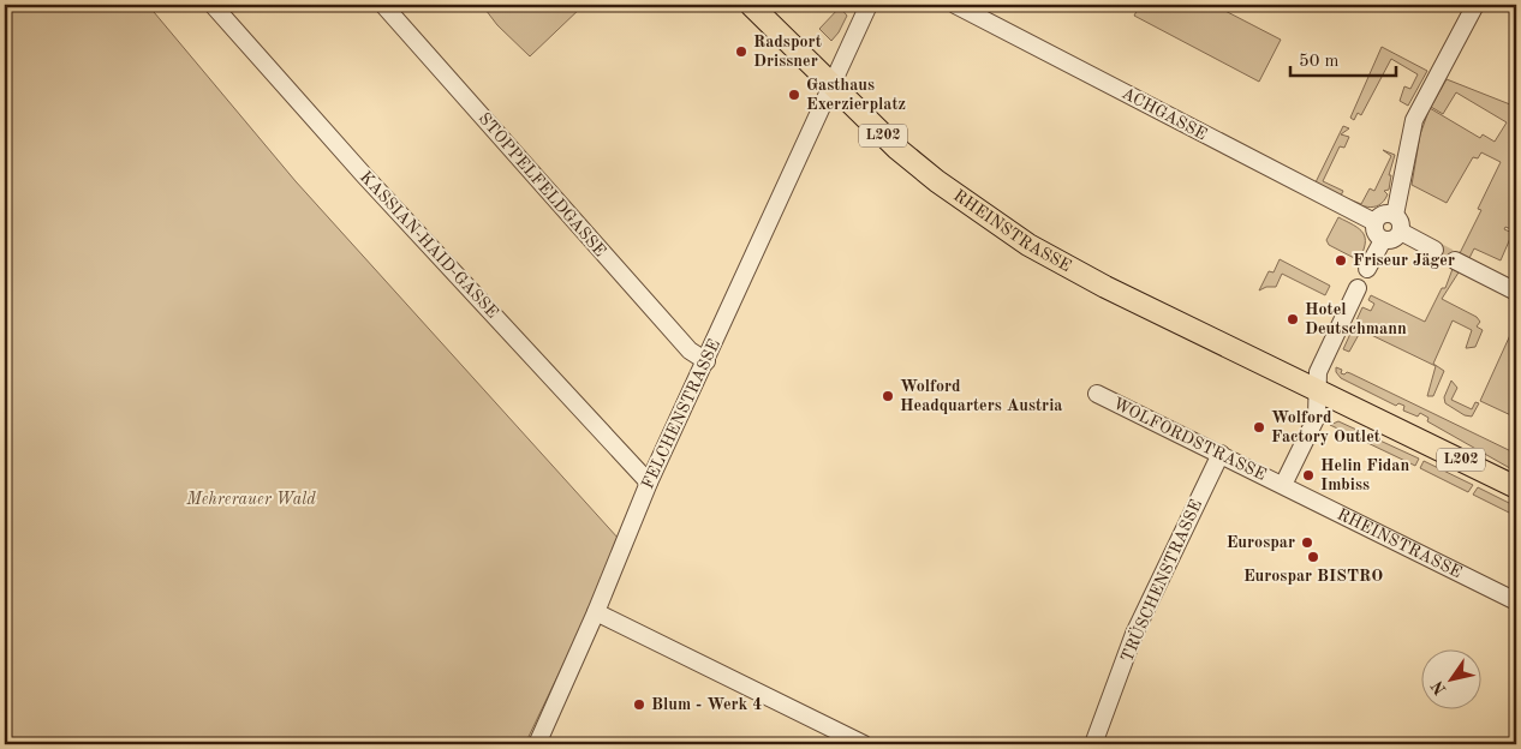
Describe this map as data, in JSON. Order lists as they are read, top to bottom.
{
  "streets": {
    "main road": ["L202", "RHEINSTRASSE"],
    "street": [
      "ACHGASSE",
      "STOPPELFELDGASSE",
      "KASSIAN-HAID-GASSE",
      "FELCHENSTRASSE",
      "WOLFORDSTRASSE",
      "TRÜSCHENSTRASSE"
    ]
  },
  "crossings": [
    ["STOPPELFELDGASSE", "FELCHENSTRASSE"],
    ["RHEINSTRASSE", "FELCHENSTRASSE"],
    ["RHEINSTRASSE", "WOLFORDSTRASSE"],
    ["KASSIAN-HAID-GASSE", "FELCHENSTRASSE"],
    ["WOLFORDSTRASSE", "TRÜSCHENSTRASSE"]
  ],
  "parks": ["Mehrerauer Wald"],
  "places": [
    "Radsport Drissner",
    "Gasthaus Exerzierplatz",
    "Friseur Jäger",
    "Hotel Deutschmann",
    "Wolford Headquarters Austria",
    "Wolford Factory Outlet",
    "Helin Fidan Imbiss",
    "Eurospar",
    "Eurospar BISTRO",
    "Blum - Werk 4"
  ],
  "scale_bar": "50 m",
  "north": "bottom left"
}
